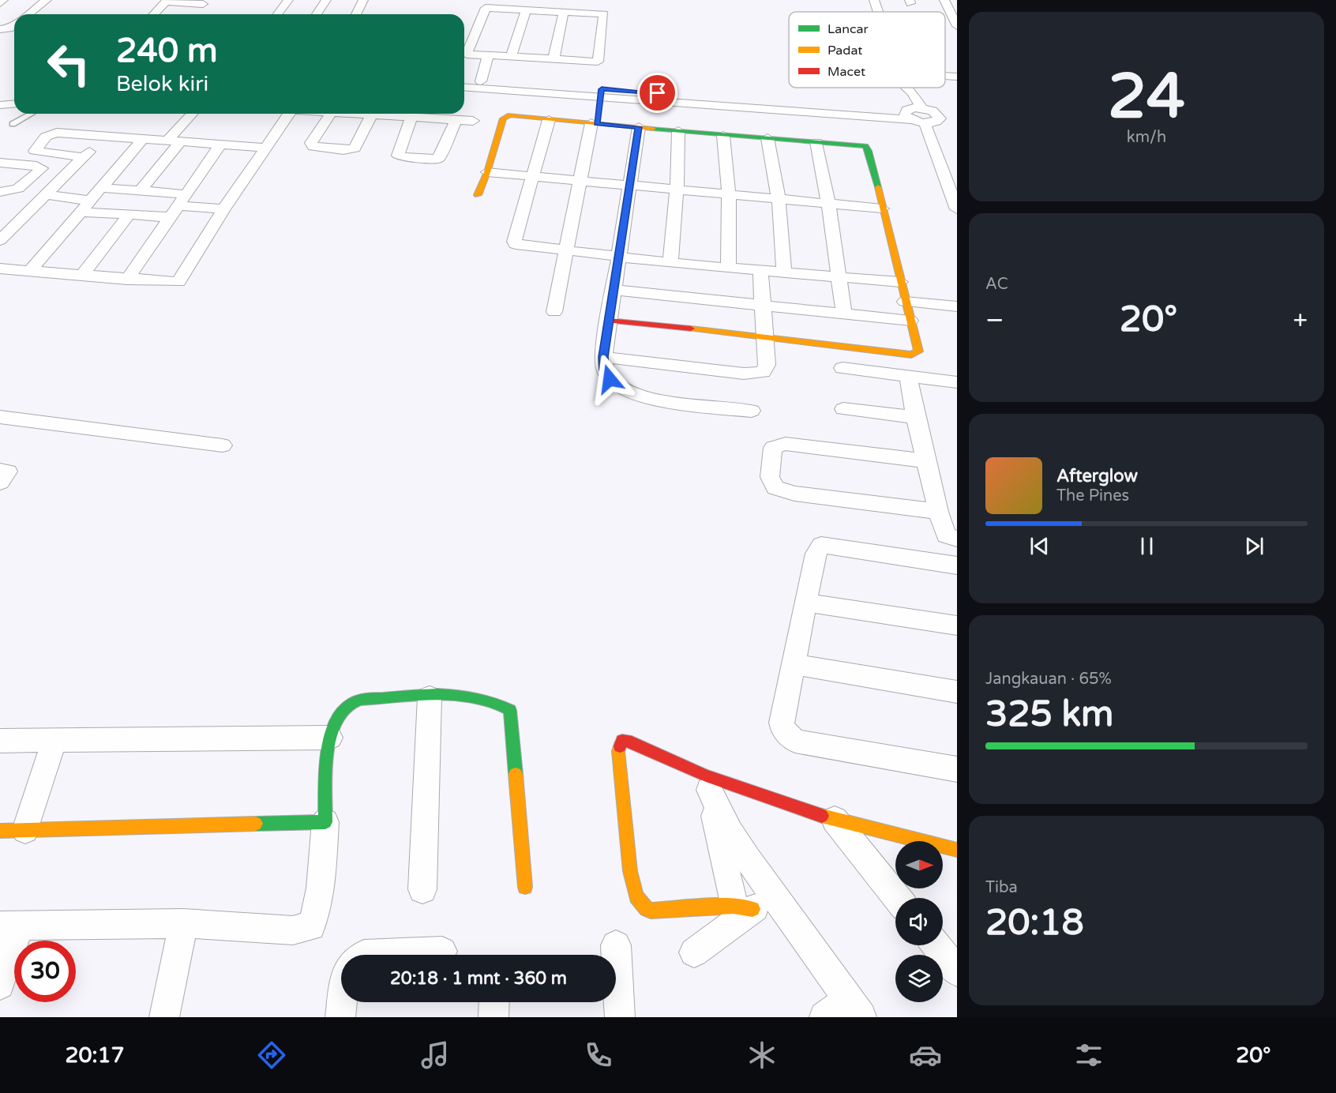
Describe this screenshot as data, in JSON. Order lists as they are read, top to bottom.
{
  "legend": ["Lancar", "Padat", "Macet"],
  "north": "right",
  "page": {
    "tile": [
      ["24", "km/h"],
      "AC",
      ["Jangkauan · 65%", "325 km"],
      ["Tiba", "20:18"]
    ],
    "turn": ["240 m", "Belok kiri"],
    "heat": ["−", "20°", "+"],
    "song": ["Afterglow", "The Pines"],
    "limit": "30",
    "trip": "20:18 · 1 mnt · 360 m",
    "tabs": ["20:17", "20°"]
  }
}
